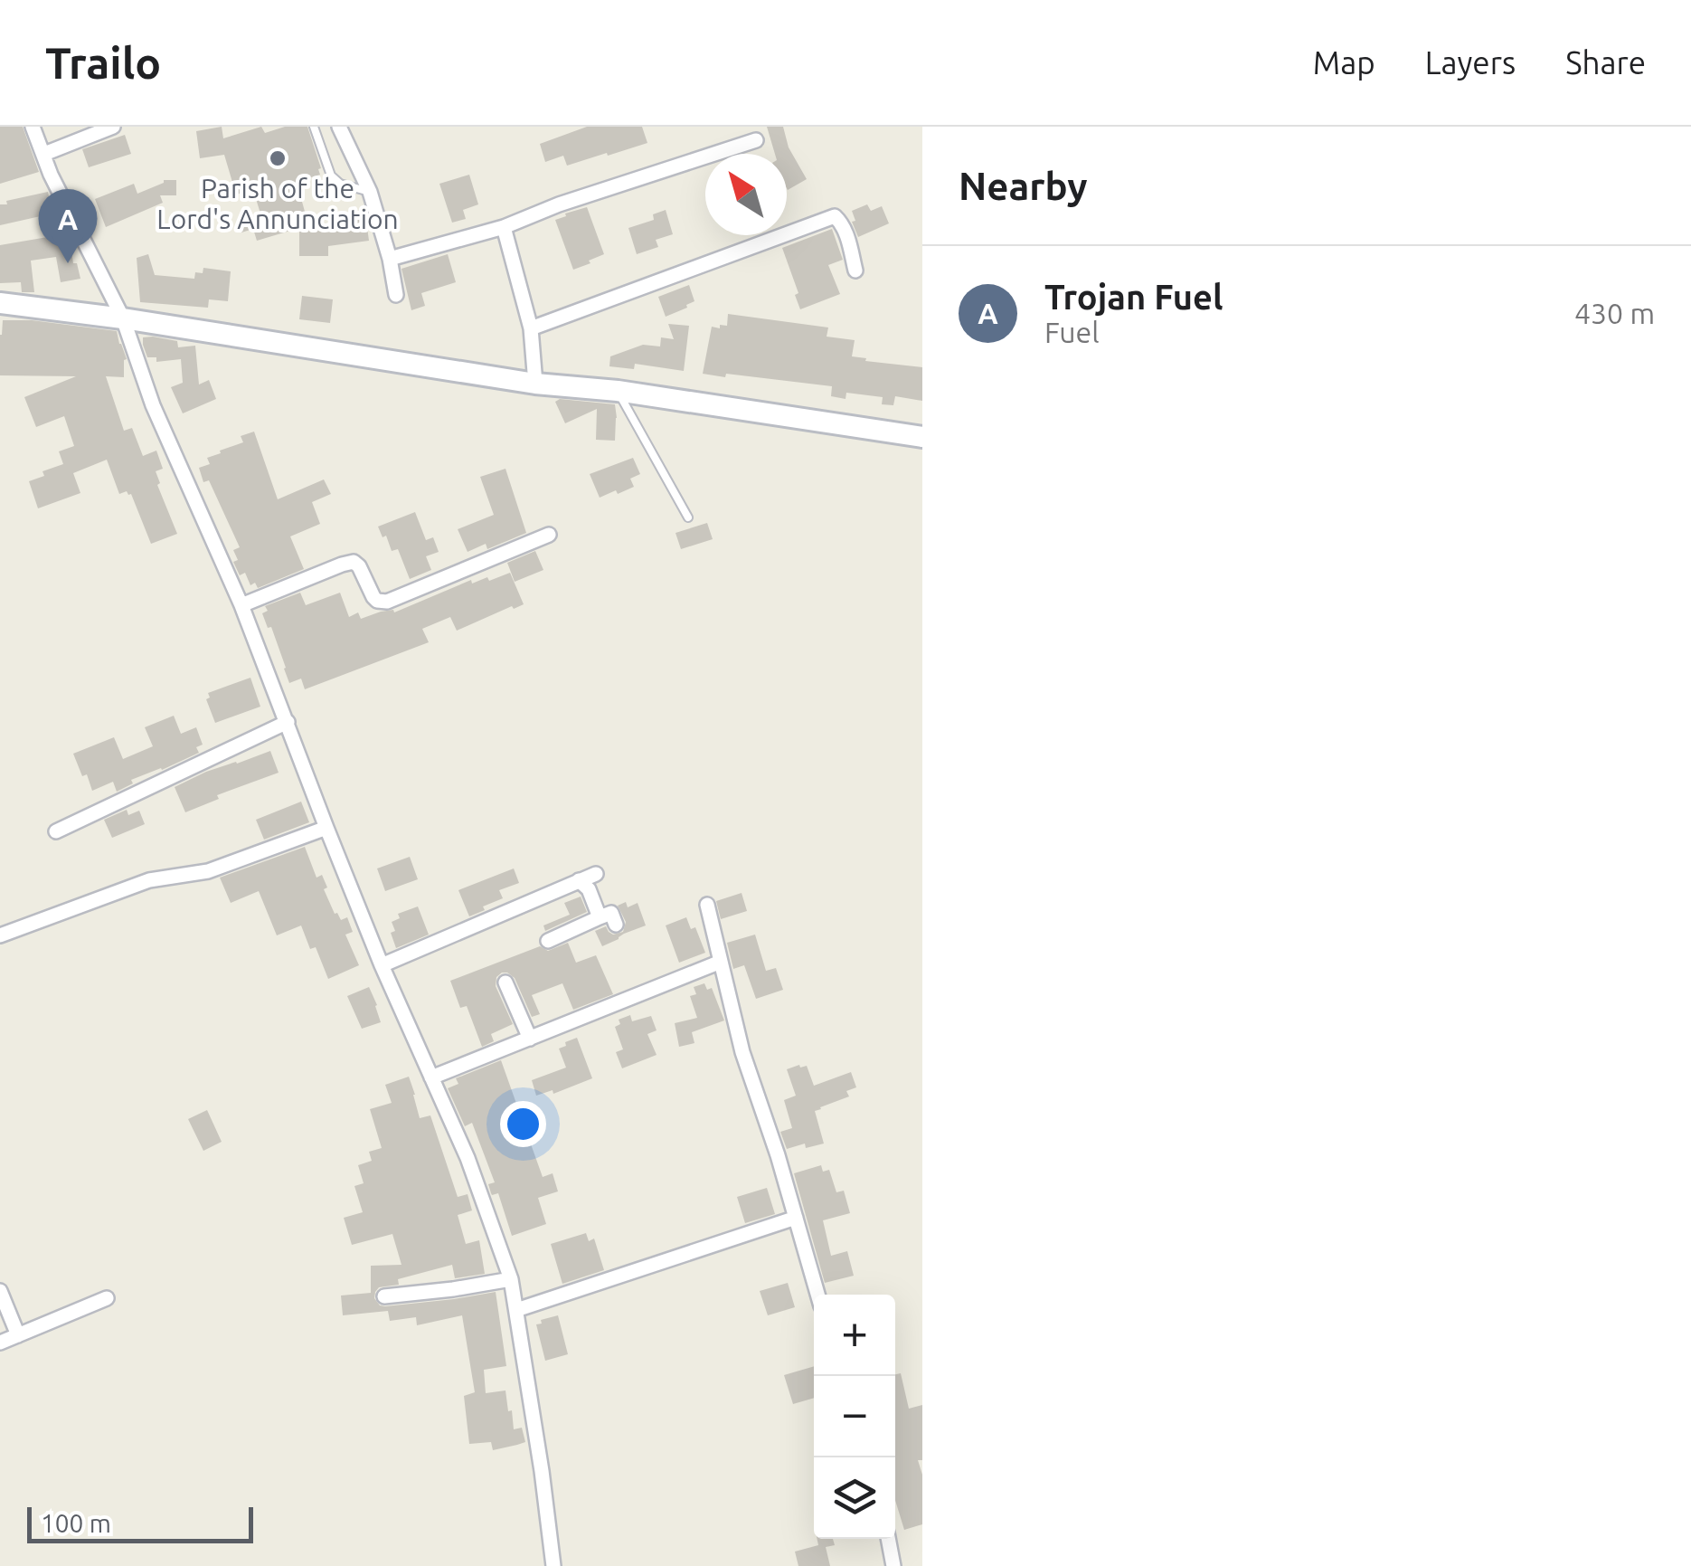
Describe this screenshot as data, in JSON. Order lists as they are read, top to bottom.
{
  "places": ["Parish of the Lord's Annunciation"],
  "scale_bar": "100 m",
  "north": "top left",
  "page": {
    "header": "Trailo",
    "nav": ["Map", "Layers", "Share"],
    "heading": "Nearby",
    "pins": "A",
    "list": [
      {
        "mark": "A",
        "name": "Trojan Fuel",
        "note": "Fuel",
        "value": "430 m"
      }
    ],
    "map_buttons": ["+", "−"],
    "scale": "100 m"
  }
}
